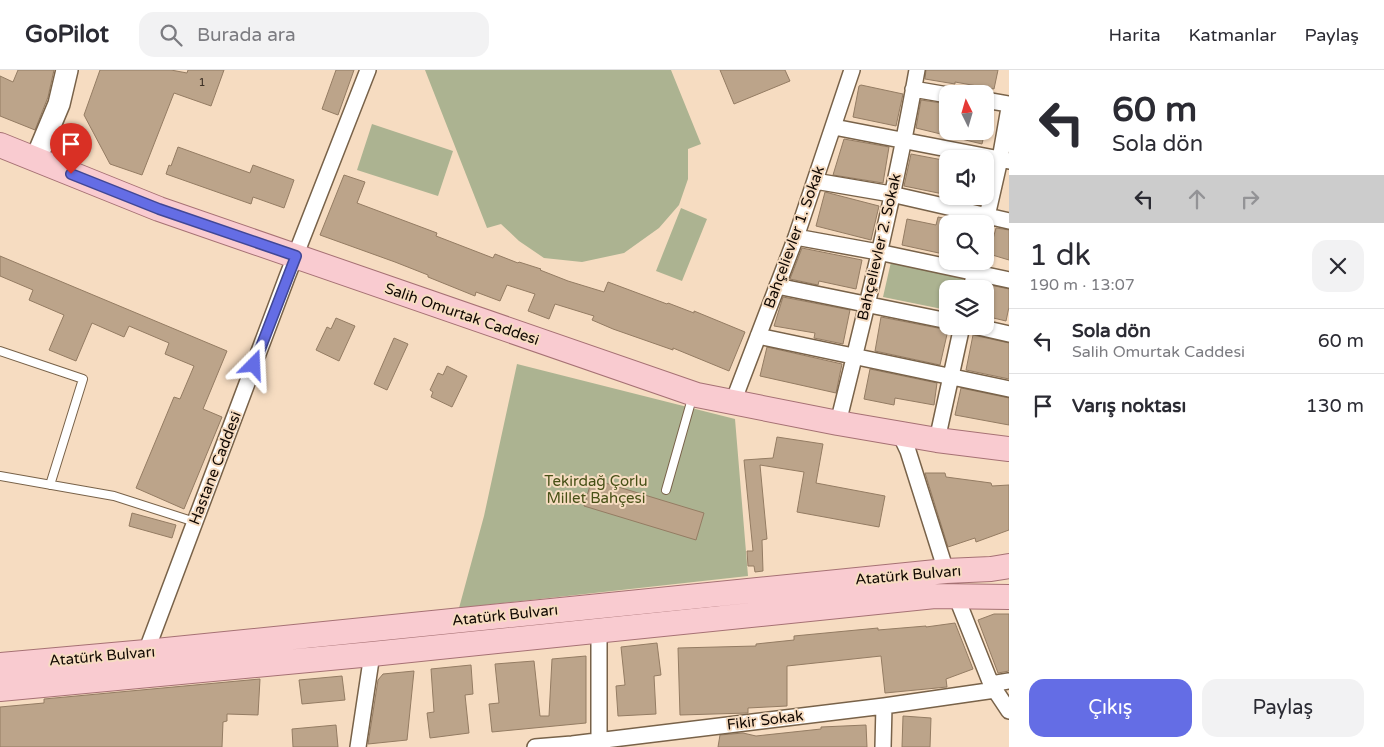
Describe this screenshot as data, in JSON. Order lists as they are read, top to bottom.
{
  "streets": {
    "main road": ["Salih Omurtak Caddesi", "Atatürk Bulvarı"],
    "street": [
      "Bahçelievler 1. Sokak",
      "Bahçelievler 2. Sokak",
      "Hastane Caddesi",
      "Fikir Sokak"
    ]
  },
  "crossings": [
    ["Bahçelievler 1. Sokak", "Salih Omurtak Caddesi"],
    ["Bahçelievler 2. Sokak", "Salih Omurtak Caddesi"],
    ["Salih Omurtak Caddesi", "Hastane Caddesi"],
    ["Hastane Caddesi", "Atatürk Bulvarı"]
  ],
  "parks": ["Tekirdağ Çorlu Millet Bahçesi"],
  "house_numbers": ["1"],
  "north": "top",
  "page": {
    "header": "GoPilot",
    "search": "Burada ara",
    "nav": ["Harita", "Katmanlar", "Paylaş"],
    "turn": ["60 m", "Sola dön"],
    "heading": ["1 dk", "190 m · 13:07"],
    "list": [
      {
        "name": "Sola dön",
        "note": "Salih Omurtak Caddesi",
        "value": "60 m"
      },
      {
        "name": "Varış noktası",
        "value": "130 m"
      }
    ],
    "buttons": ["Çıkış", "Paylaş"]
  }
}
